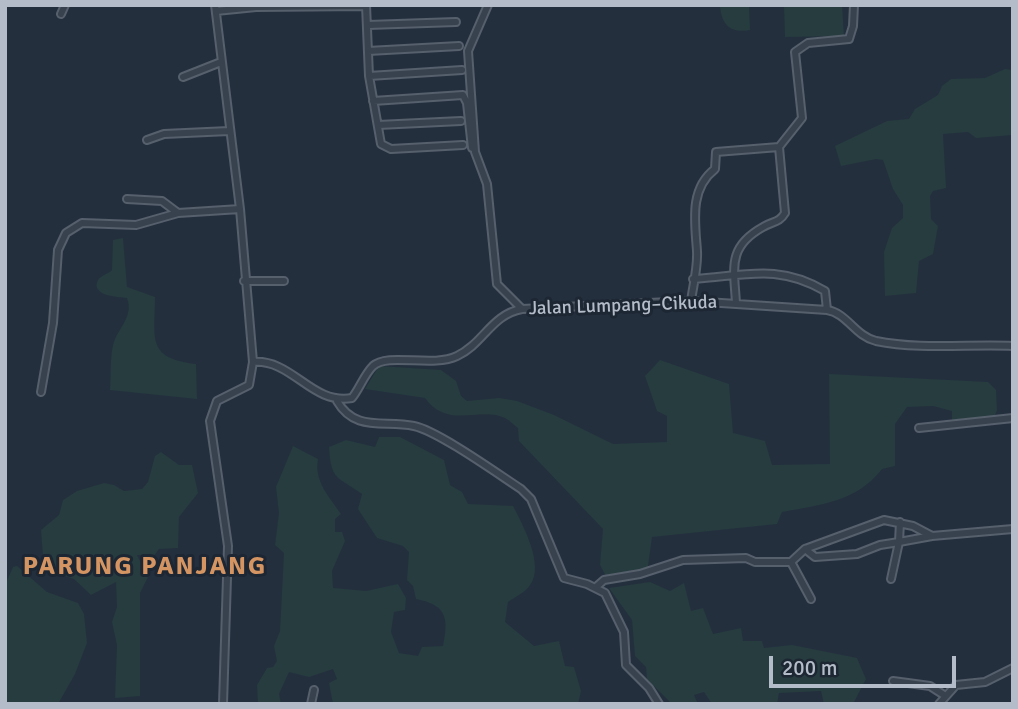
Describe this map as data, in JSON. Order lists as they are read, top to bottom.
{
  "streets": {
    "street": ["Jalan Lumpang–Cikuda"]
  },
  "districts": ["PARUNG PANJANG"],
  "scale_bar": "200 m"
}
